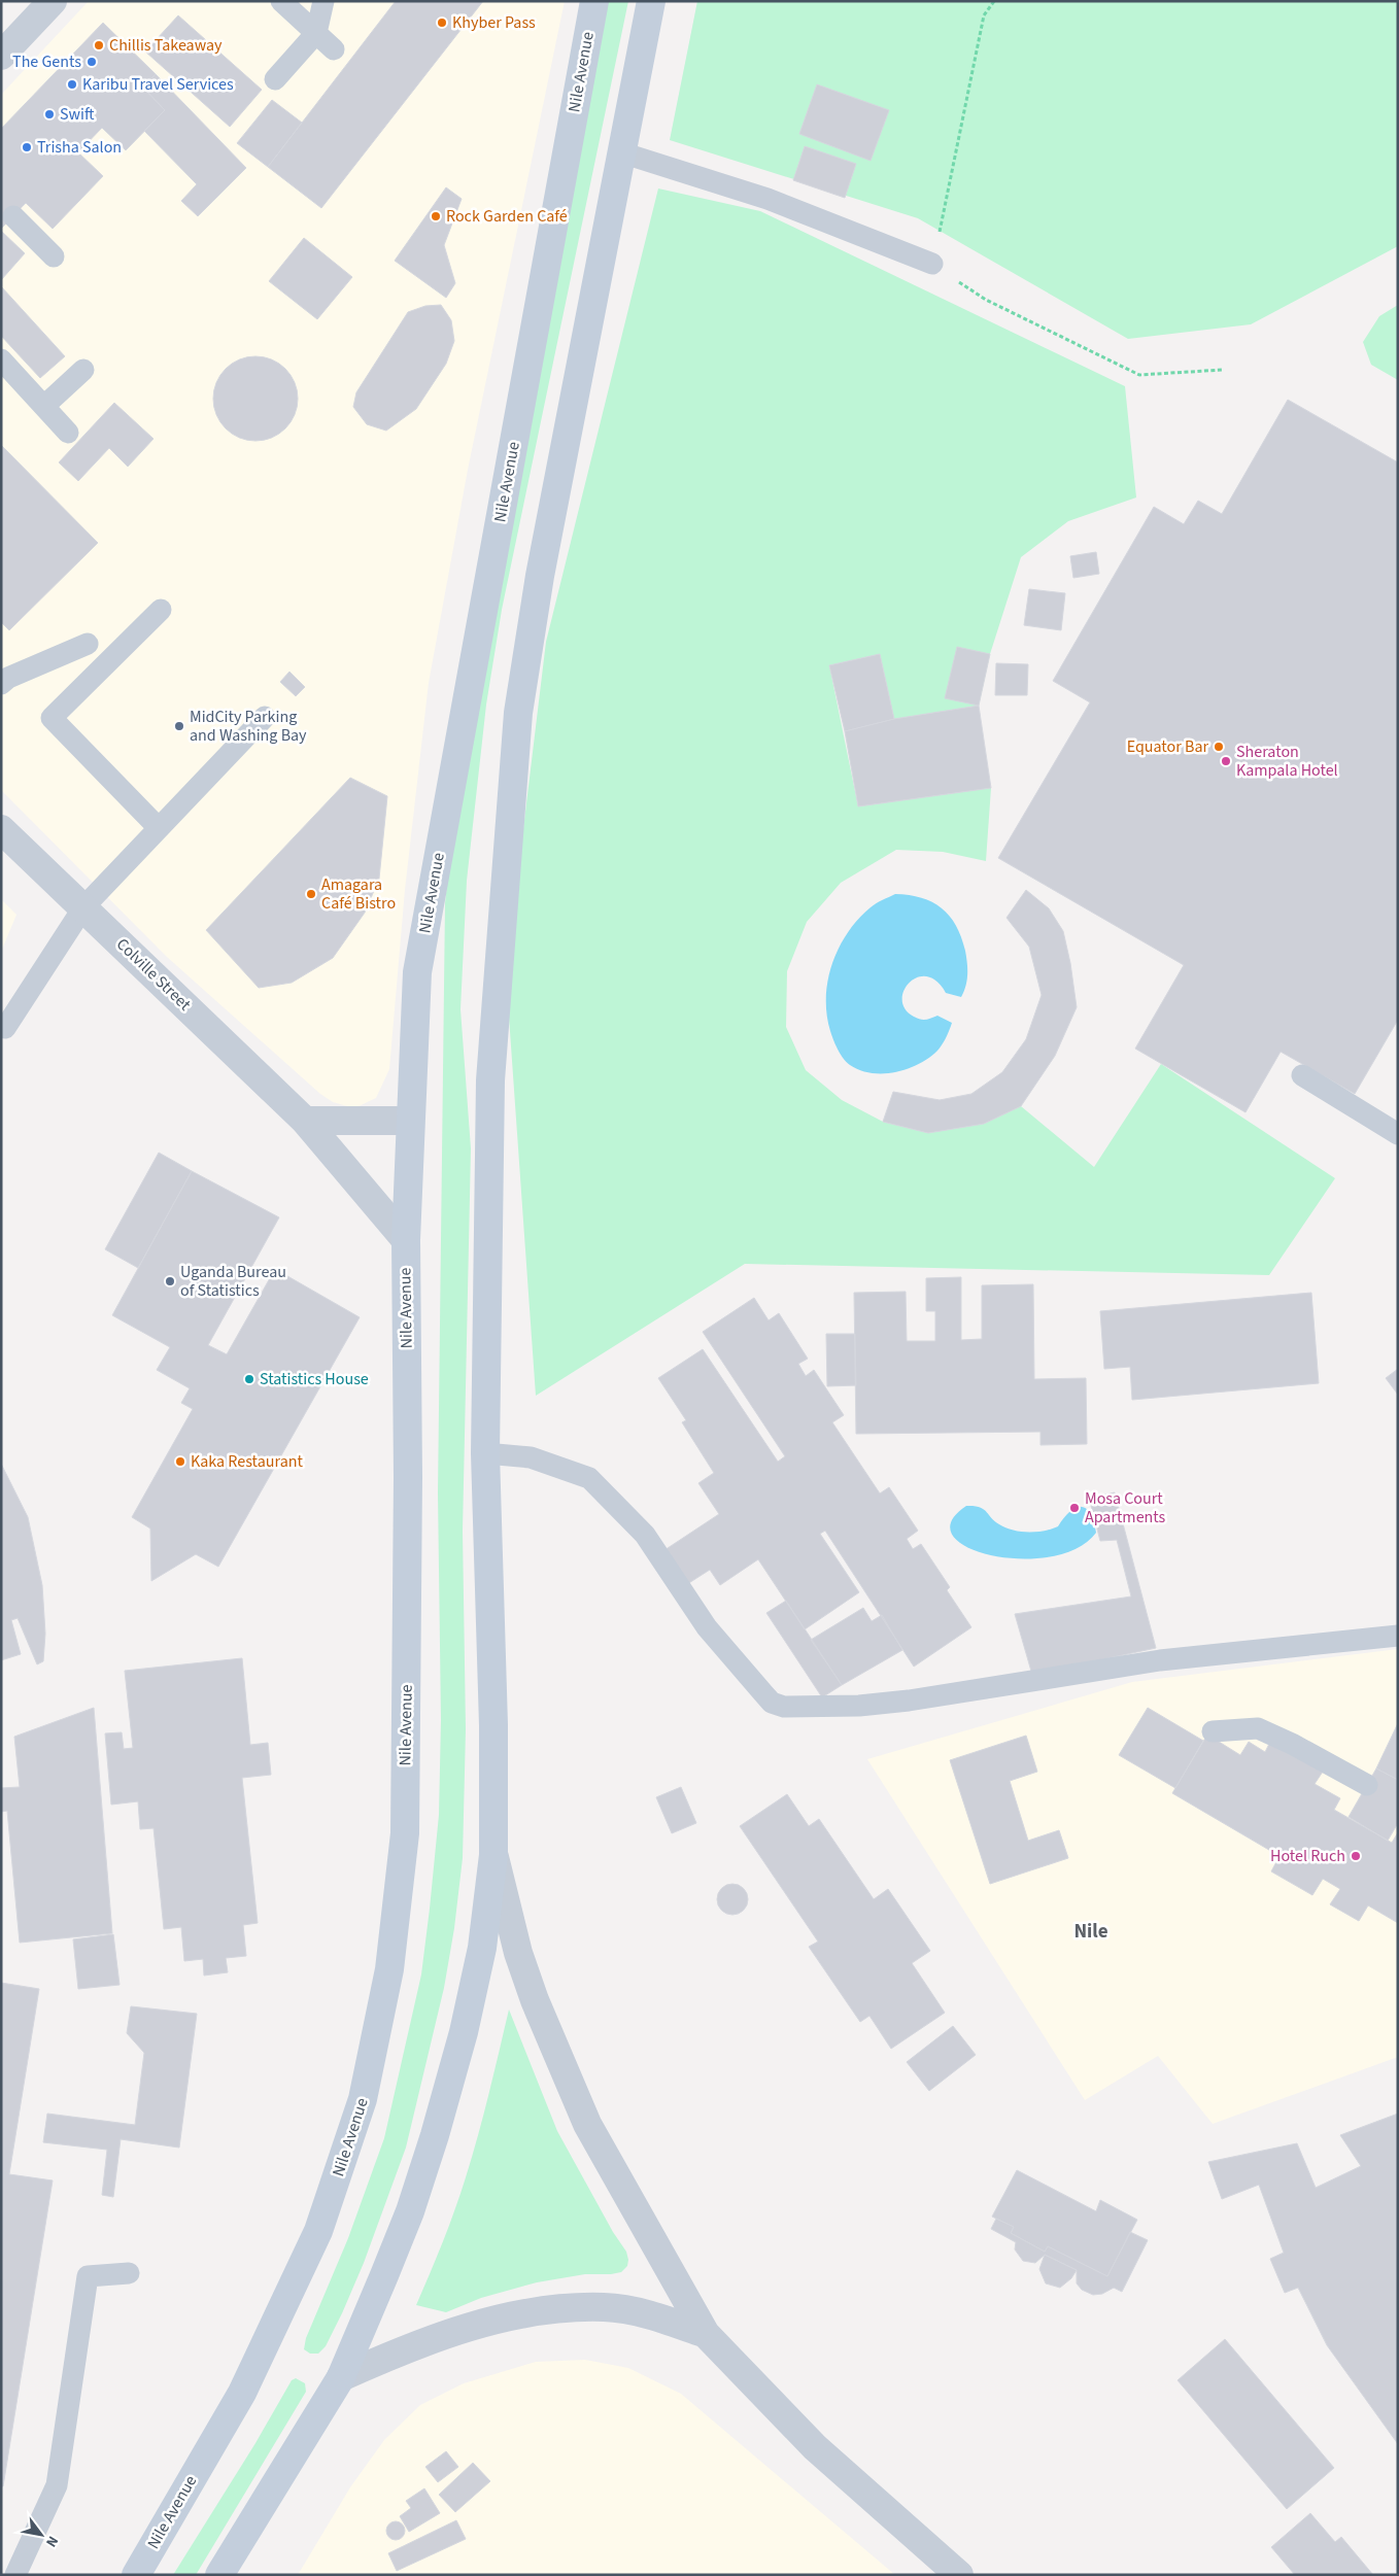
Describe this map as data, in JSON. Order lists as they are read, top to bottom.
{
  "streets": {
    "main road": ["Nile Avenue"],
    "street": ["Colville Street"]
  },
  "crossings": [
    ["Nile Avenue", "Colville Street"]
  ],
  "districts": ["Nile"],
  "places": [
    "Khyber Pass",
    "Chillis Takeaway",
    "The Gents",
    "Karibu Travel Services",
    "Swift",
    "Trisha Salon",
    "Rock Garden Café",
    "MidCity Parking and Washing Bay",
    "Equator Bar",
    "Sheraton Kampala Hotel",
    "Amagara Café Bistro",
    "Uganda Bureau of Statistics",
    "Statistics House",
    "Kaka Restaurant",
    "Mosa Court Apartments",
    "Hotel Ruch"
  ],
  "north": "bottom right"
}
